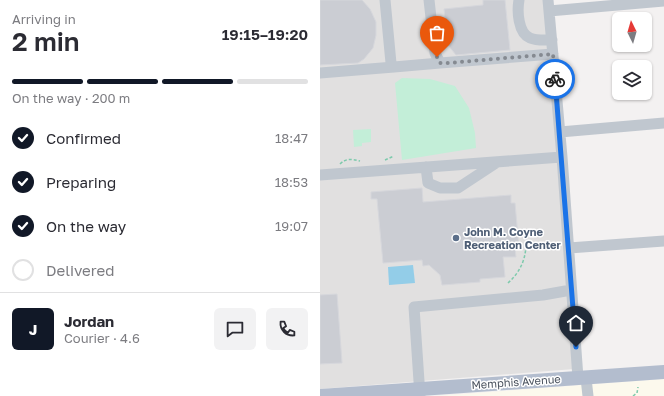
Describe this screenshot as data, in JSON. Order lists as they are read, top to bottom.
{
  "streets": {
    "main road": ["Memphis Avenue"]
  },
  "places": ["John M. Coyne Recreation Center"],
  "north": "top",
  "page": {
    "heading": ["2 min", "Arriving in", "19:15–19:20"],
    "panel": ["Jordan", "Courier · 4.6"],
    "bar": "On the way · 200 m",
    "list": [
      ["Confirmed", "18:47"],
      ["Preparing", "18:53"],
      ["On the way", "19:07"],
      "Delivered"
    ],
    "round": "J"
  }
}
